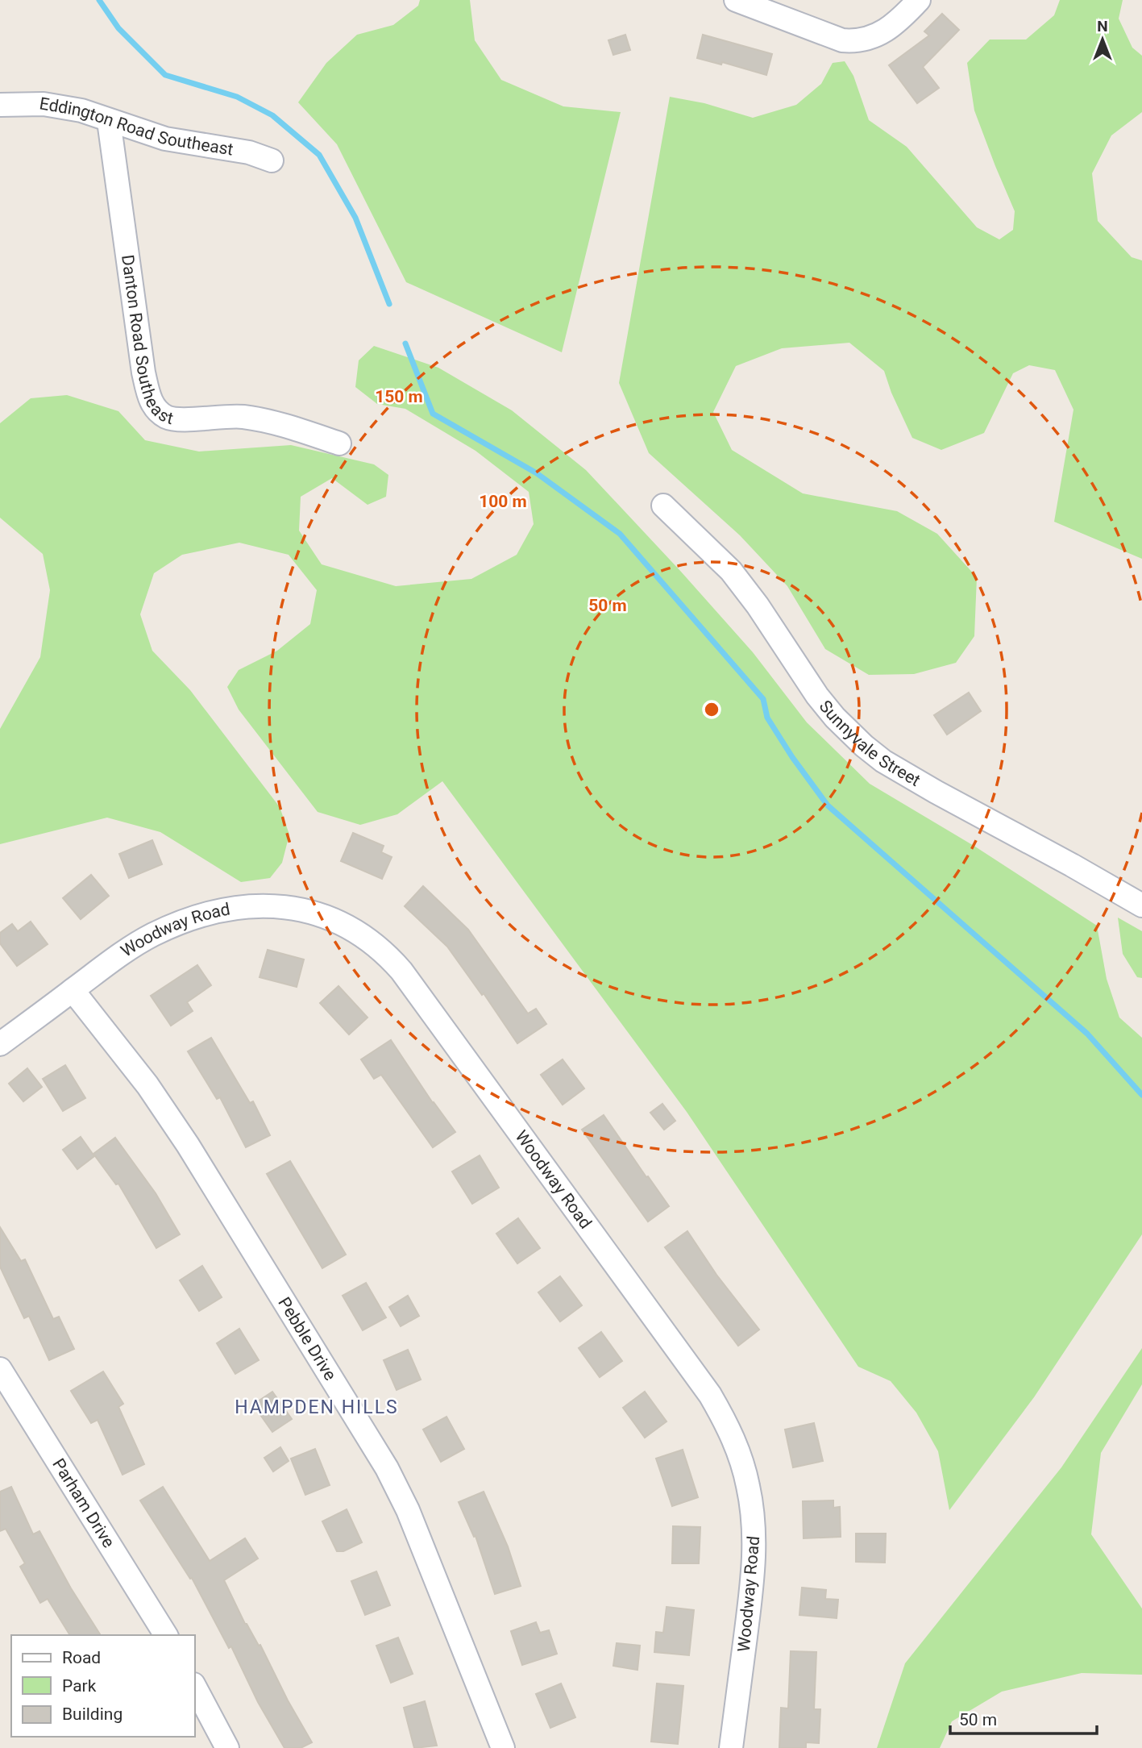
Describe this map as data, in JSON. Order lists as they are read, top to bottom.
{
  "streets": {
    "street": [
      "Eddington Road Southeast",
      "Danton Road Southeast",
      "Sunnyvale Street",
      "Woodway Road",
      "Pebble Drive",
      "Parham Drive"
    ]
  },
  "crossings": [
    ["Eddington Road Southeast", "Danton Road Southeast"],
    ["Woodway Road", "Pebble Drive"]
  ],
  "districts": ["HAMPDEN HILLS"],
  "legend": ["Road", "Park", "Building"],
  "scale_bar": "50 m",
  "north": "top",
  "rings": ["150 m", "100 m", "50 m"]
}
